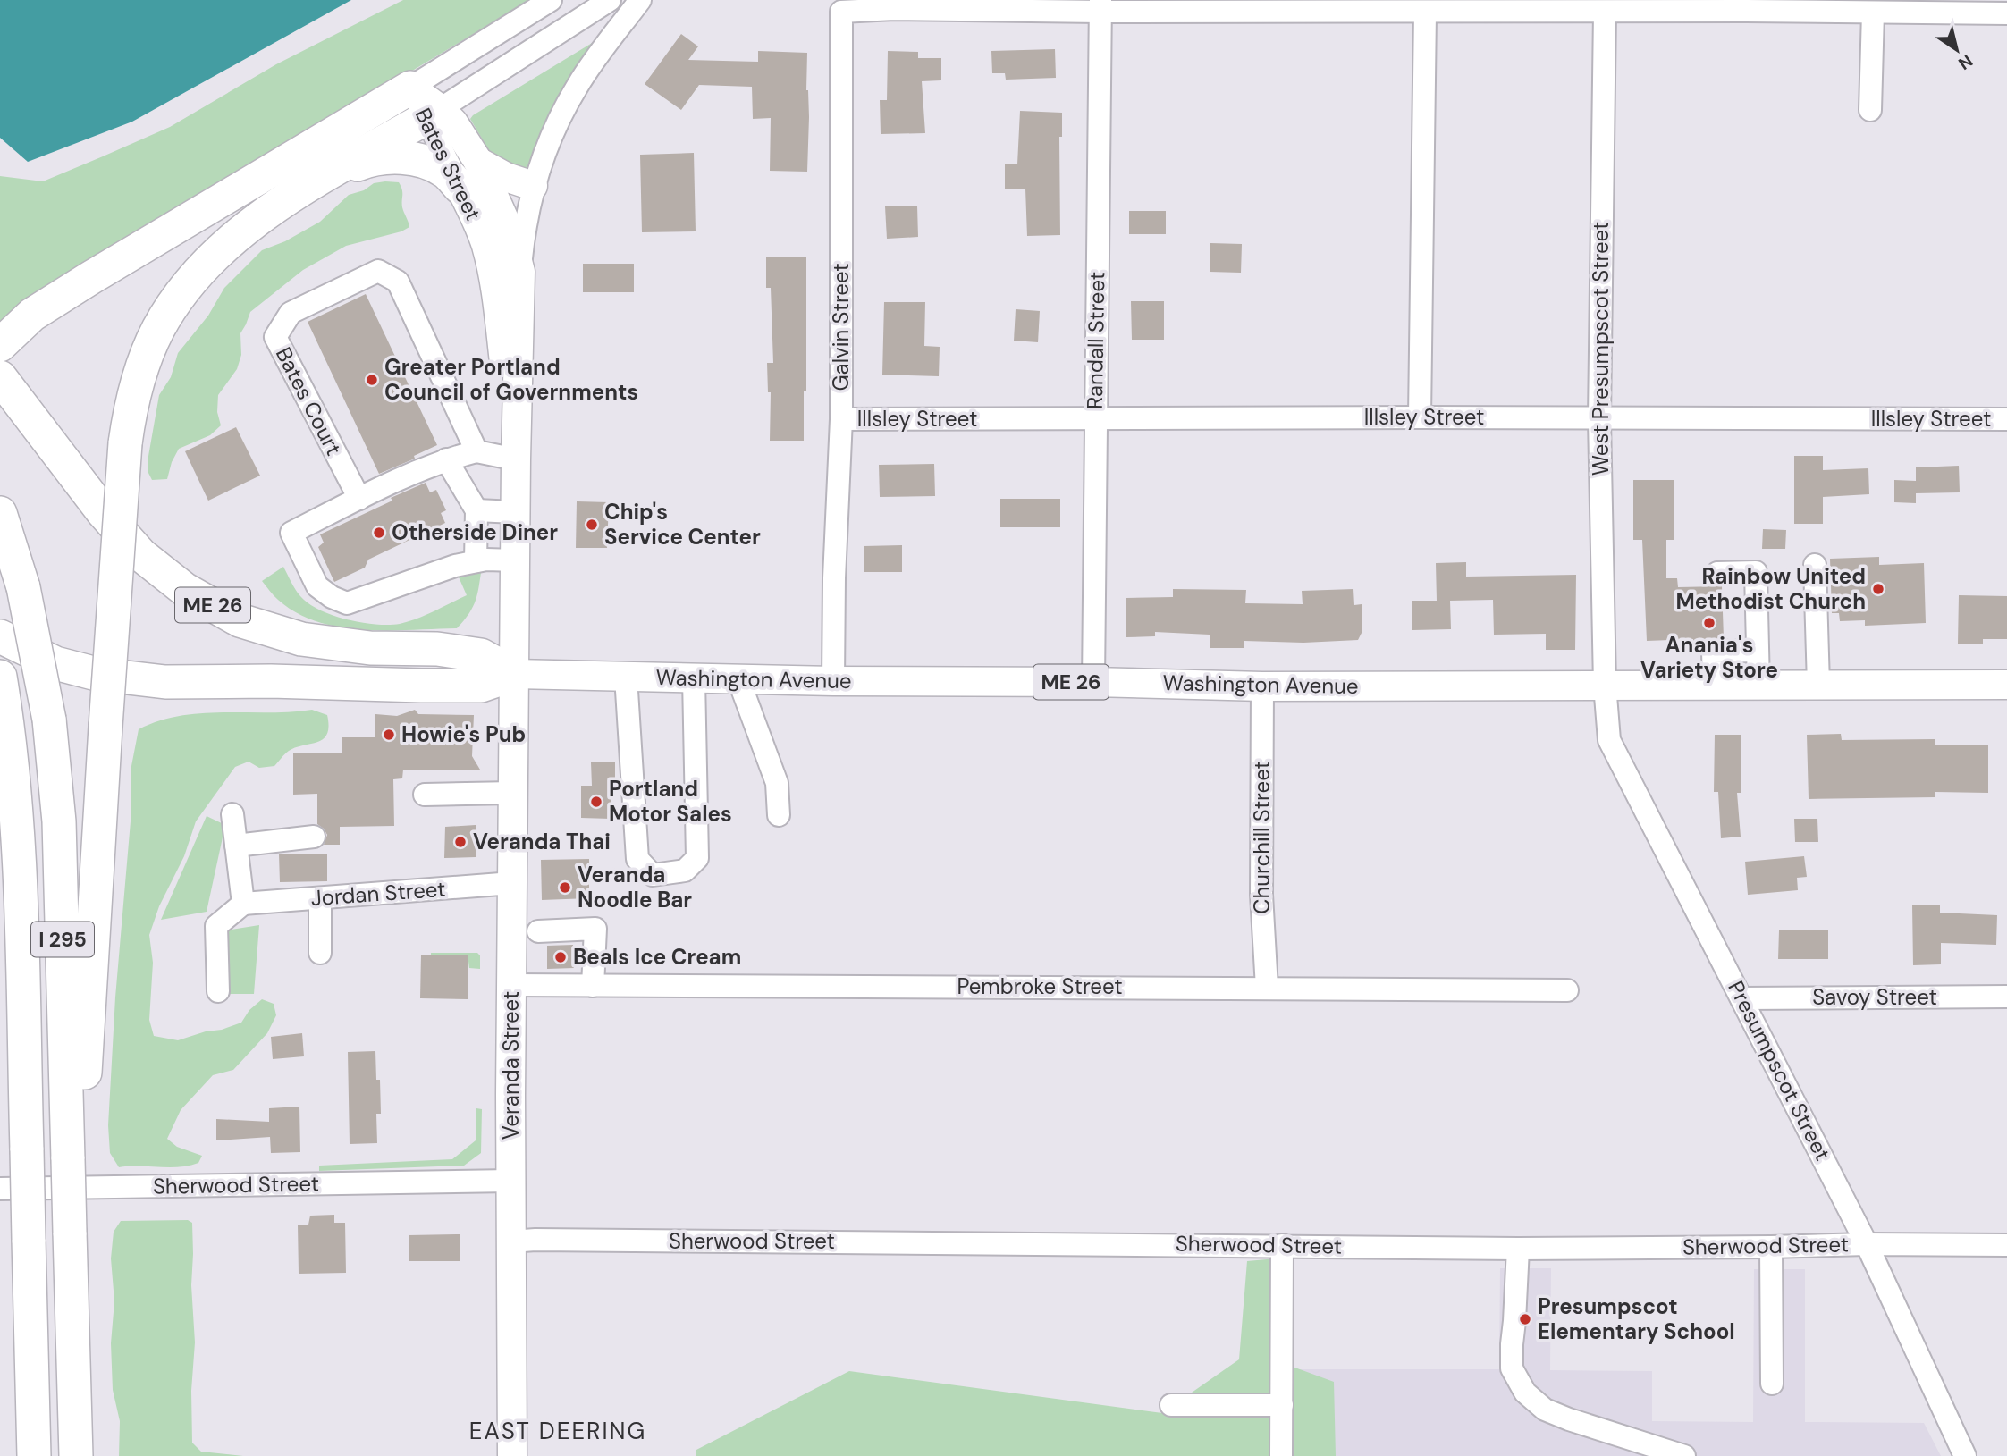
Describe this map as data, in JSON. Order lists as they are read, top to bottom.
{
  "streets": {
    "highway": ["ME 26", "I 295"],
    "main road": ["Bates Street", "Washington Avenue", "Veranda Street"],
    "street": [
      "Galvin Street",
      "Randall Street",
      "West Presumpscot Street",
      "Bates Court",
      "Illsley Street",
      "Churchill Street",
      "Jordan Street",
      "Pembroke Street",
      "Savoy Street",
      "Presumpscot Street",
      "Sherwood Street"
    ]
  },
  "crossings": [
    ["Bates Street", "ME 26"],
    ["Bates Street", "Washington Avenue"],
    ["Bates Street", "Veranda Street"],
    ["Galvin Street", "Randall Street"],
    ["Galvin Street", "Illsley Street"],
    ["Galvin Street", "Washington Avenue"],
    ["Randall Street", "Illsley Street"],
    ["Randall Street", "Washington Avenue"],
    ["West Presumpscot Street", "Illsley Street"],
    ["West Presumpscot Street", "Washington Avenue"],
    ["West Presumpscot Street", "Presumpscot Street"],
    ["ME 26", "Washington Avenue"],
    ["ME 26", "Veranda Street"],
    ["Washington Avenue", "Churchill Street"],
    ["Washington Avenue", "Veranda Street"],
    ["Washington Avenue", "Presumpscot Street"],
    ["Churchill Street", "Pembroke Street"],
    ["Jordan Street", "Veranda Street"],
    ["Pembroke Street", "Veranda Street"],
    ["Savoy Street", "Presumpscot Street"],
    ["Veranda Street", "Sherwood Street"],
    ["Presumpscot Street", "Sherwood Street"]
  ],
  "districts": ["EAST DEERING"],
  "places": [
    "Greater Portland Council of Governments",
    "Chip's Service Center",
    "Otherside Diner",
    "Rainbow United Methodist Church",
    "Anania's Variety Store",
    "Howie's Pub",
    "Portland Motor Sales",
    "Veranda Thai",
    "Veranda Noodle Bar",
    "Beals Ice Cream",
    "Presumpscot Elementary School"
  ],
  "north": "bottom right"
}
